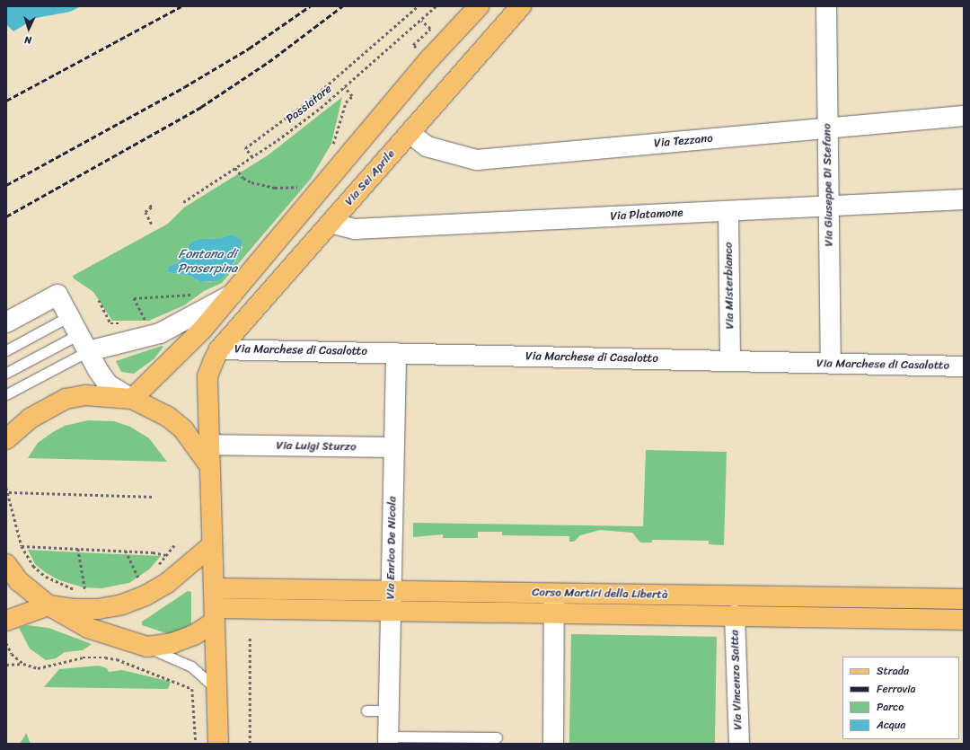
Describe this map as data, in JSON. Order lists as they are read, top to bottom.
{
  "streets": {
    "main road": ["Via Sei Aprile", "Corso Martiri della Libertà"],
    "street": [
      "Via Tezzano",
      "Via Giuseppe Di Stefano",
      "Via Platamone",
      "Via Misterbianco",
      "Via Marchese di Casalotto",
      "Via Luigi Sturzo",
      "Via Enrico De Nicola",
      "Via Vincenzo Saitta"
    ],
    "path": ["Passiatore"]
  },
  "crossings": [
    ["Via Tezzano", "Via Sei Aprile"],
    ["Via Tezzano", "Via Giuseppe Di Stefano"],
    ["Via Sei Aprile", "Via Platamone"],
    ["Via Sei Aprile", "Via Marchese di Casalotto"],
    ["Via Sei Aprile", "Via Luigi Sturzo"],
    ["Via Giuseppe Di Stefano", "Via Platamone"],
    ["Via Giuseppe Di Stefano", "Via Marchese di Casalotto"],
    ["Via Platamone", "Via Misterbianco"],
    ["Via Misterbianco", "Via Marchese di Casalotto"],
    ["Via Marchese di Casalotto", "Via Enrico De Nicola"],
    ["Via Luigi Sturzo", "Via Enrico De Nicola"],
    ["Via Enrico De Nicola", "Corso Martiri della Libertà"],
    ["Corso Martiri della Libertà", "Via Vincenzo Saitta"]
  ],
  "water": ["Fontana di Proserpina"],
  "legend": [
    "Strada",
    "Ferrovia",
    "Parco",
    "Acqua"
  ],
  "north": "bottom"
}
